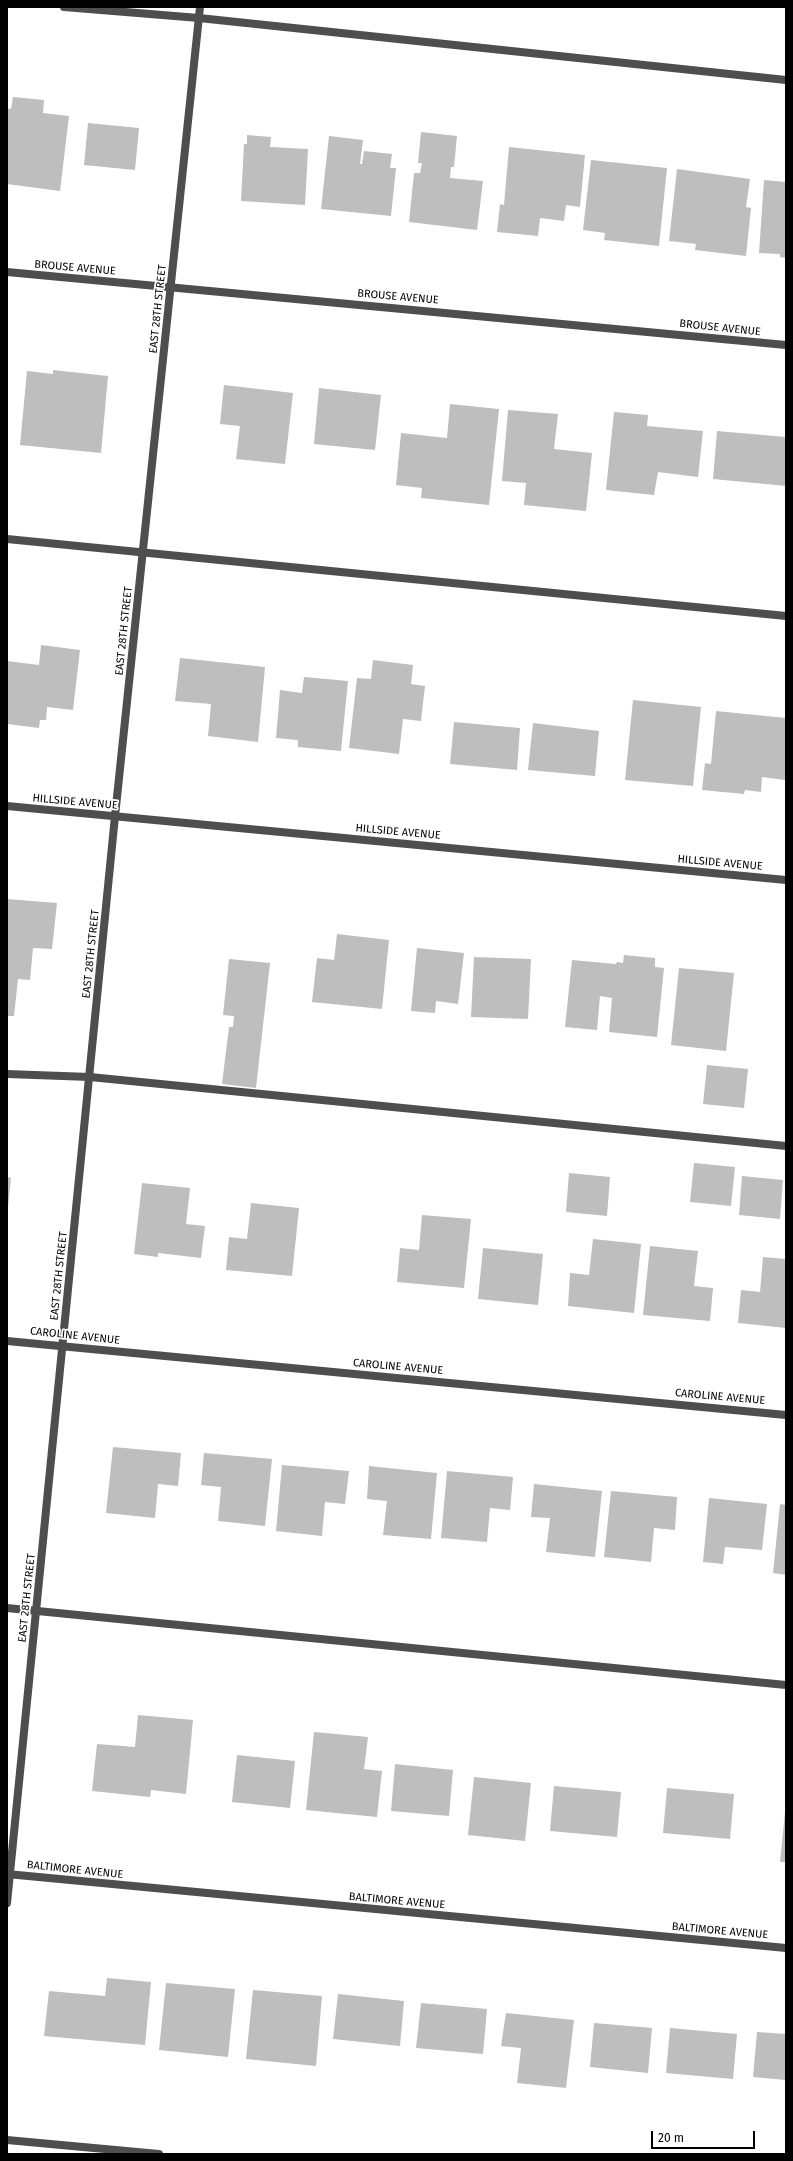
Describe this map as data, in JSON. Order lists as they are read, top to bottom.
{
  "streets": {
    "street": [
      "BROUSE AVENUE",
      "EAST 28TH STREET",
      "HILLSIDE AVENUE",
      "CAROLINE AVENUE",
      "BALTIMORE AVENUE"
    ]
  },
  "crossings": [
    ["BROUSE AVENUE", "EAST 28TH STREET"],
    ["EAST 28TH STREET", "HILLSIDE AVENUE"],
    ["EAST 28TH STREET", "CAROLINE AVENUE"],
    ["EAST 28TH STREET", "BALTIMORE AVENUE"]
  ],
  "scale_bar": "20 m"
}
